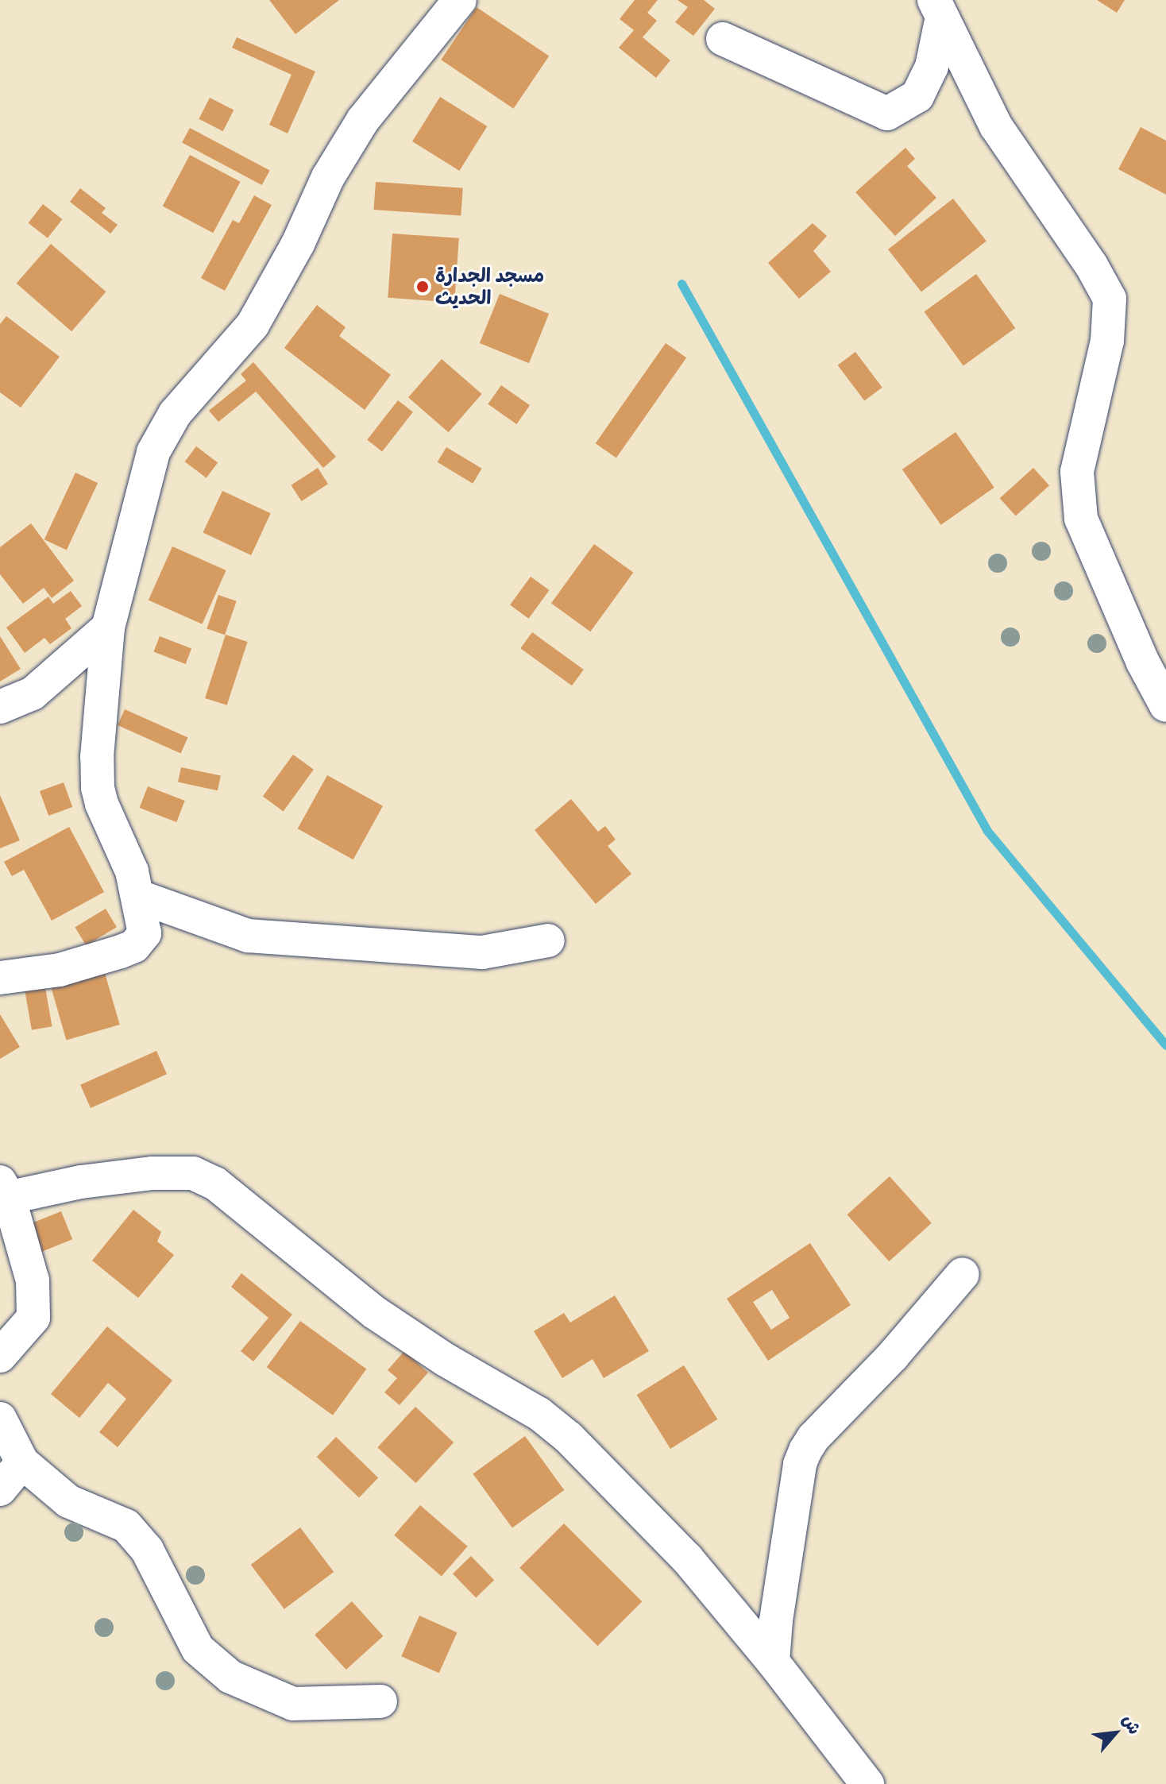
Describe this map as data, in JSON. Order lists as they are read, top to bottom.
{
  "places": ["مسجد الجدارة الحديث"],
  "north": "top right"
}
